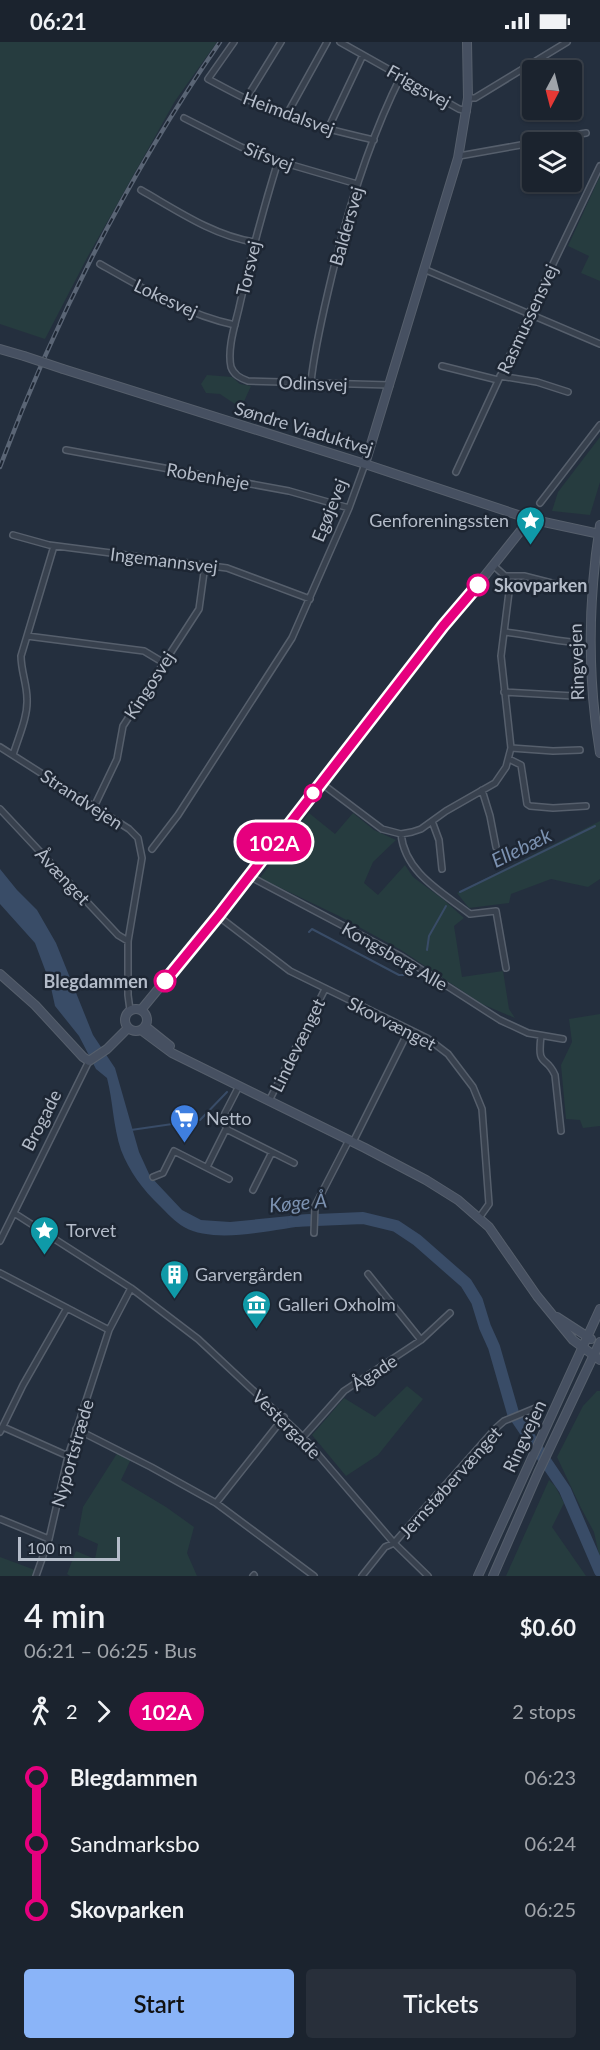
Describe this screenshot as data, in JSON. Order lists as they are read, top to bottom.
{
  "streets": {
    "street": [
      "Friggsvej",
      "Heimdalsvej",
      "Sifsvej",
      "Baldersvej",
      "Torsvej",
      "Lokesvej",
      "Rasmussensvej",
      "Odinsvej",
      "Søndre Viaduktvej",
      "Robenheje",
      "Egøjevej",
      "Ingemannsvej",
      "Ringvejen",
      "Kingosvej",
      "Strandvejen",
      "Åvænget",
      "Kongsberg Alle",
      "Skovvænget",
      "Lindevænget",
      "Brogade",
      "Ågade",
      "Vestergade",
      "Nyportstræde",
      "Jernstøbervænget"
    ]
  },
  "crossings": [
    ["Friggsvej", "Baldersvej"],
    ["Friggsvej", "Egøjevej"],
    ["Heimdalsvej", "Baldersvej"],
    ["Sifsvej", "Baldersvej"],
    ["Sifsvej", "Torsvej"],
    ["Baldersvej", "Odinsvej"],
    ["Torsvej", "Lokesvej"],
    ["Torsvej", "Odinsvej"],
    ["Odinsvej", "Egøjevej"],
    ["Søndre Viaduktvej", "Egøjevej"],
    ["Søndre Viaduktvej", "Ringvejen"],
    ["Robenheje", "Egøjevej"],
    ["Egøjevej", "Ingemannsvej"],
    ["Ingemannsvej", "Kingosvej"],
    ["Kingosvej", "Strandvejen"],
    ["Strandvejen", "Åvænget"],
    ["Strandvejen", "Brogade"],
    ["Skovvænget", "Lindevænget"],
    ["Ågade", "Vestergade"],
    ["Vestergade", "Jernstøbervænget"]
  ],
  "water": ["Ellebæk", "Køge Å"],
  "places": {
    "place": ["Genforeningssten", "Torvet"],
    "other": ["Skovparken", "Blegdammen"],
    "supermarket": ["Netto"],
    "building": ["Garvergården"],
    "museum": ["Galleri Oxholm"]
  },
  "lines": ["bus line 102A"],
  "scale_bar": "100 m",
  "north": "bottom",
  "page": {
    "status": "06:21",
    "on_map": "102A",
    "scale": "100 m",
    "heading": ["4 min", "06:21 – 06:25 · Bus", "$0.60"],
    "legs": ["2", "102A", "2 stops"],
    "list": [
      {
        "name": "Blegdammen",
        "value": "06:23"
      },
      {
        "name": "Sandmarksbo",
        "value": "06:24"
      },
      {
        "name": "Skovparken",
        "value": "06:25"
      }
    ],
    "buttons": ["Start", "Tickets"]
  }
}
